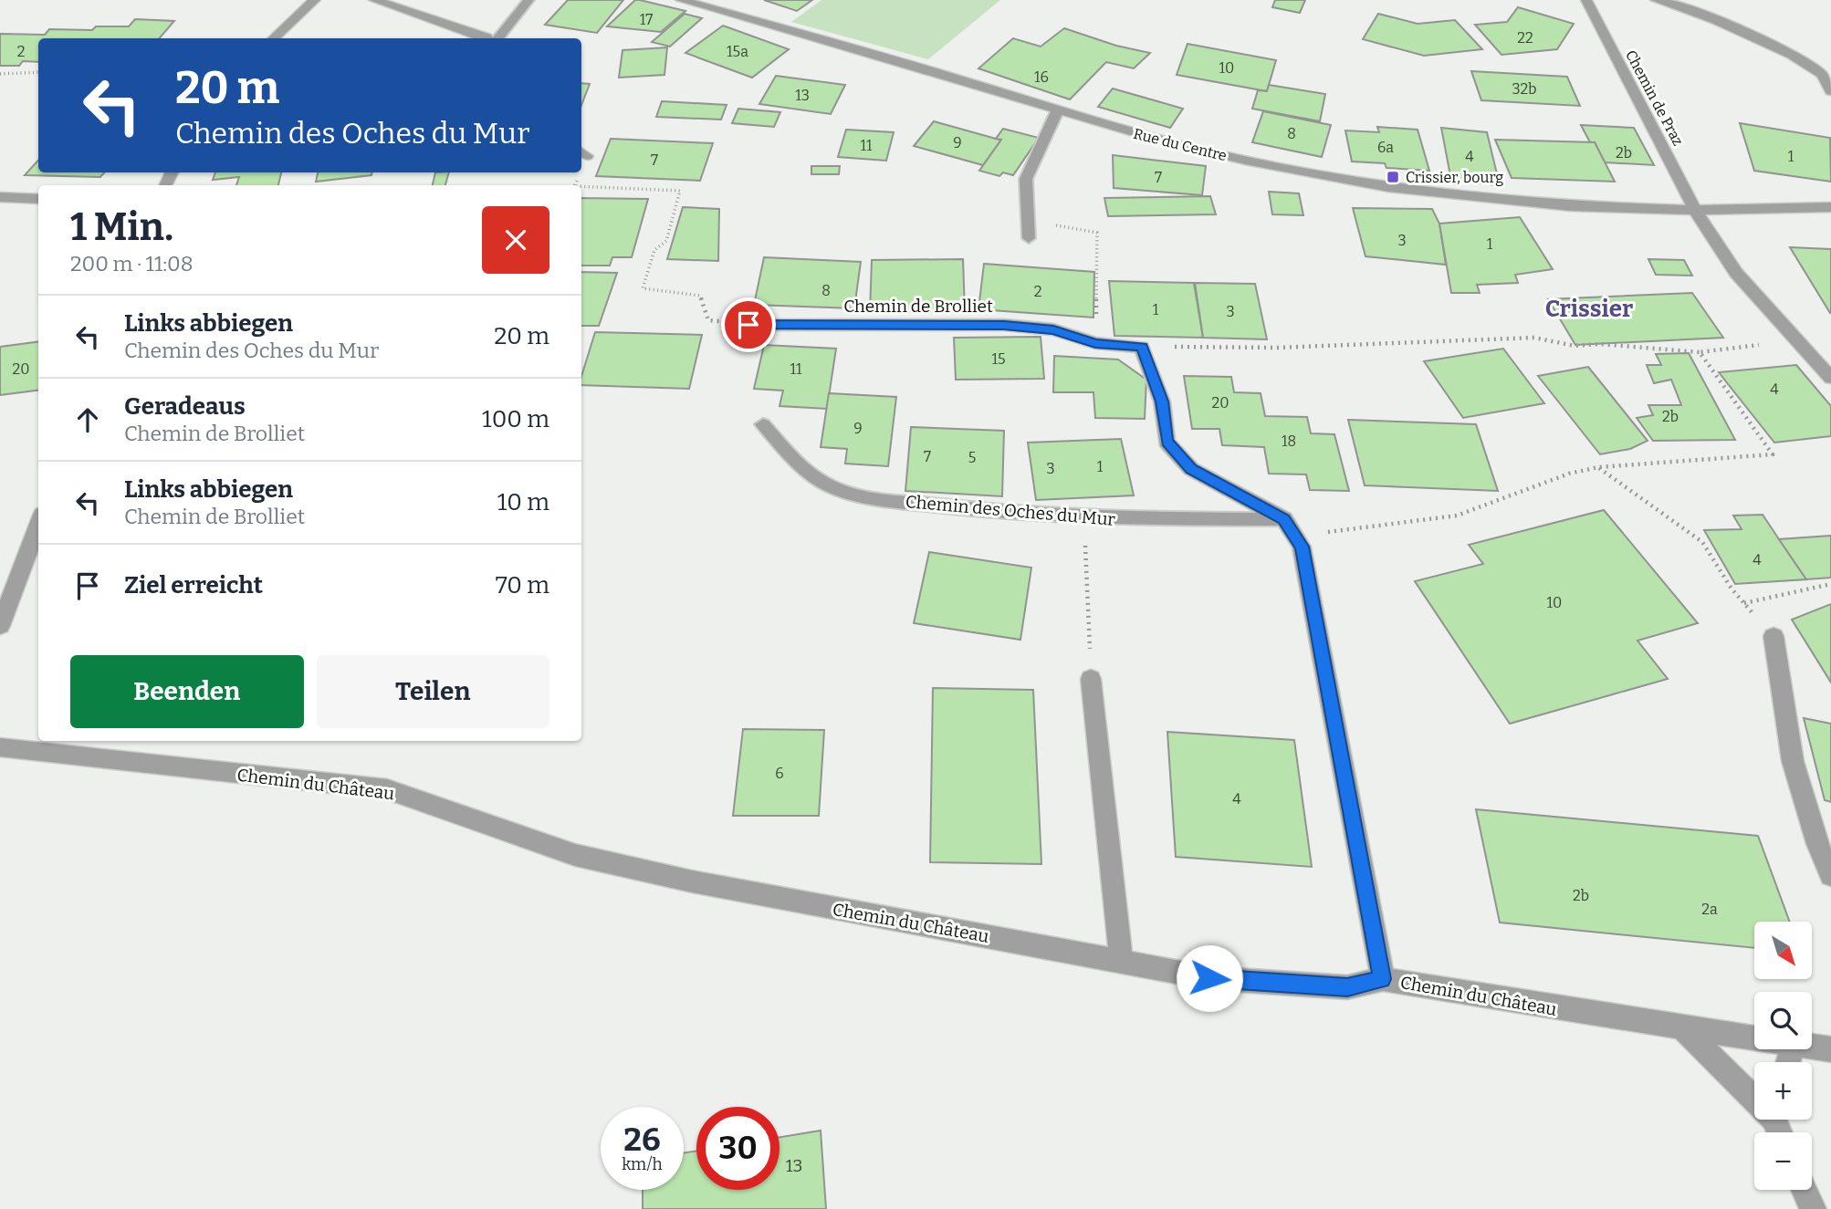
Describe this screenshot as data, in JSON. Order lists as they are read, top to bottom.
{
  "streets": {
    "street": [
      "Chemin de Praz",
      "Rue du Centre",
      "Chemin de Brolliet",
      "Chemin du Château"
    ],
    "lane": ["Chemin des Oches du Mur"]
  },
  "crossings": [
    ["Chemin de Praz", "Rue du Centre"]
  ],
  "districts": ["Crissier"],
  "places": {
    "transit": ["Crissier, bourg"]
  },
  "house_numbers": [
    "17",
    "22",
    "2",
    "15a",
    "10",
    "16",
    "32b",
    "13",
    "8",
    "9",
    "11",
    "6a",
    "2b",
    "4",
    "1",
    "7",
    "7",
    "3",
    "1",
    "8",
    "2",
    "1",
    "3",
    "15",
    "20",
    "11",
    "4",
    "20",
    "2b",
    "9",
    "18",
    "7",
    "5",
    "1",
    "3",
    "4",
    "10",
    "6",
    "4",
    "2b",
    "2a",
    "13"
  ],
  "north": "bottom right",
  "page": {
    "turn": ["20 m", "Chemin des Oches du Mur"],
    "heading": ["1 Min.", "200 m · 11:08"],
    "list": [
      {
        "name": "Links abbiegen",
        "note": "Chemin des Oches du Mur",
        "value": "20 m"
      },
      {
        "name": "Geradeaus",
        "note": "Chemin de Brolliet",
        "value": "100 m"
      },
      {
        "name": "Links abbiegen",
        "note": "Chemin de Brolliet",
        "value": "10 m"
      },
      {
        "name": "Ziel erreicht",
        "value": "70 m"
      }
    ],
    "buttons": ["Beenden", "Teilen"],
    "map_buttons": ["+", "−"],
    "speed": "26 km/h",
    "limit": "30"
  }
}
